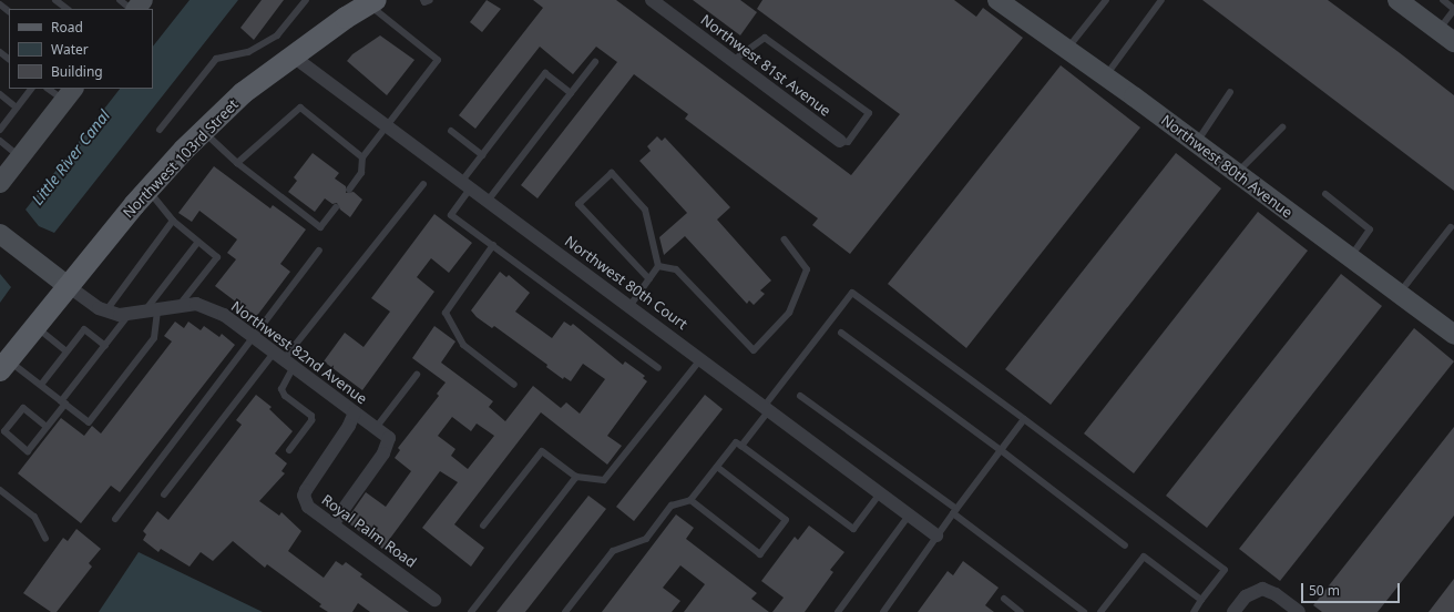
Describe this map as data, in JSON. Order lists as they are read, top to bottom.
{
  "streets": {
    "main road": ["Northwest 103rd Street"],
    "street": [
      "Northwest 81st Avenue",
      "Northwest 80th Avenue",
      "Northwest 80th Court",
      "Northwest 82nd Avenue",
      "Royal Palm Road"
    ]
  },
  "crossings": [
    ["Northwest 103rd Street", "Northwest 80th Court"],
    ["Northwest 103rd Street", "Northwest 82nd Avenue"],
    ["Northwest 82nd Avenue", "Royal Palm Road"]
  ],
  "water": ["Little River Canal"],
  "legend": ["Road", "Water", "Building"],
  "scale_bar": "50 m"
}
